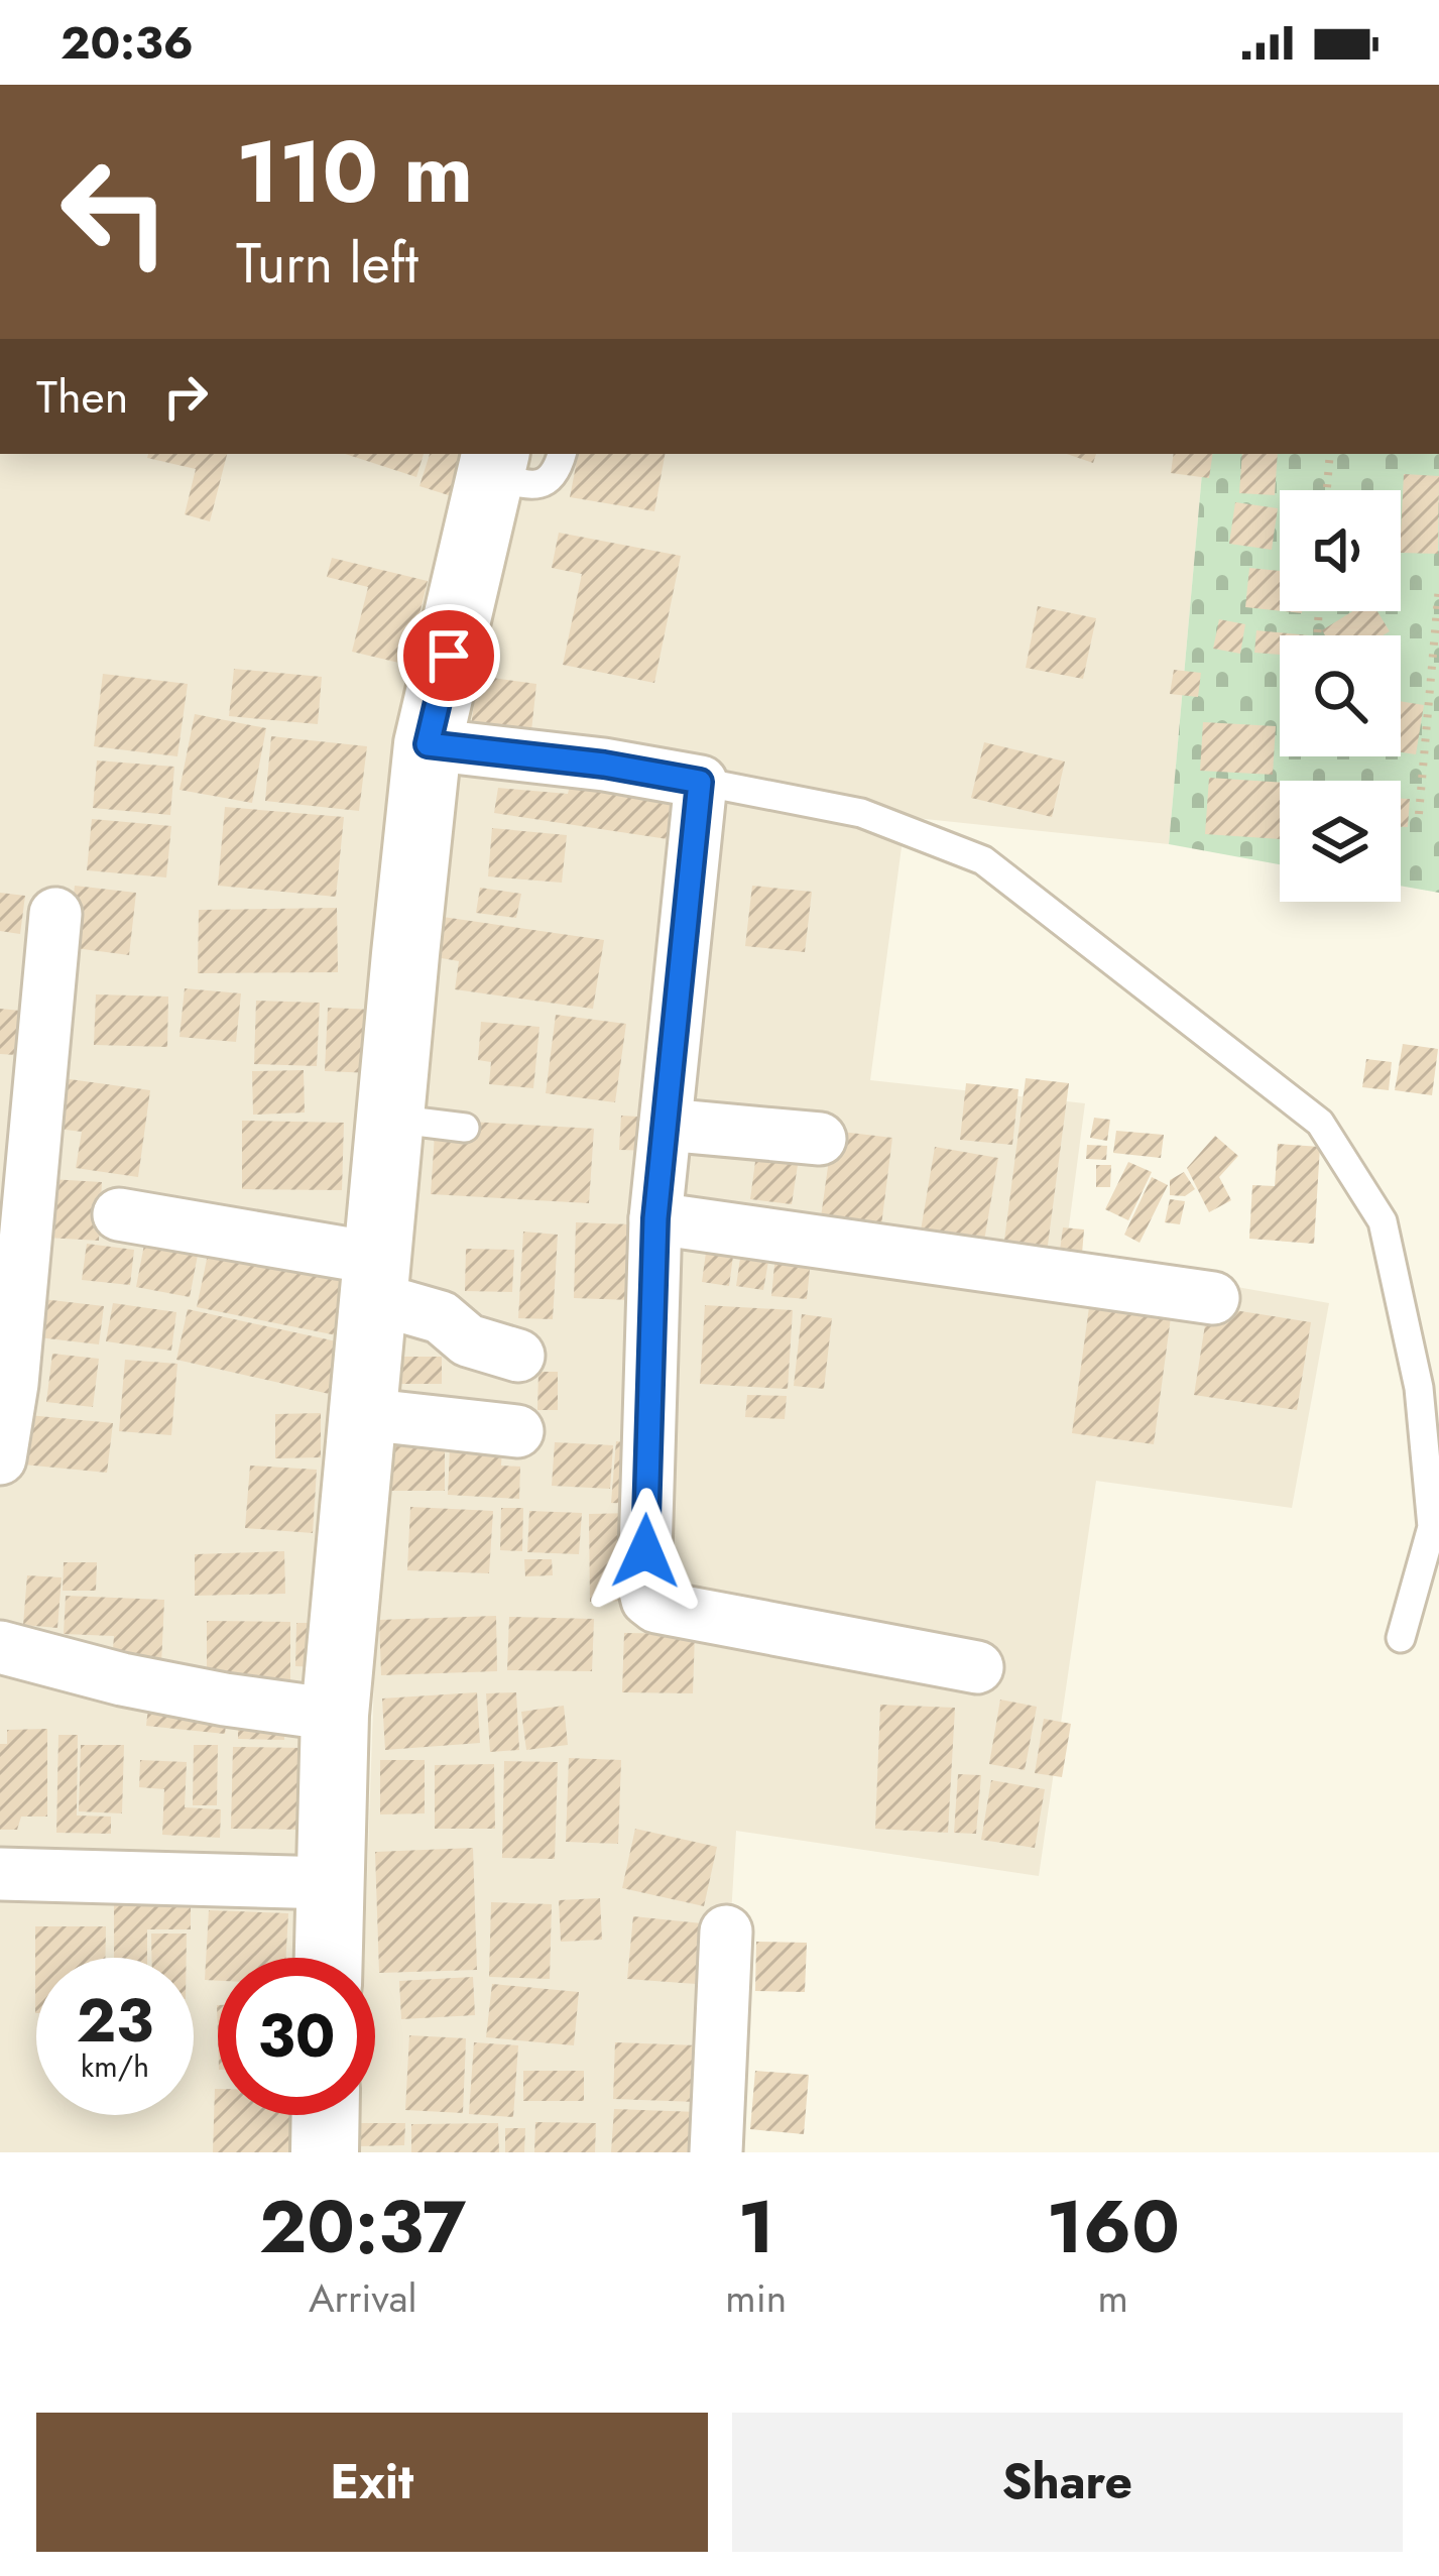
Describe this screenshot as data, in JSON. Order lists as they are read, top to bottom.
{
  "page": {
    "status": "20:36",
    "turn": ["110 m", "Turn left"],
    "then": "Then",
    "speed": "23 km/h",
    "limit": "30",
    "eta": [
      "20:37",
      "Arrival",
      "1",
      "min",
      "160",
      "m"
    ],
    "buttons": ["Exit", "Share"]
  }
}
